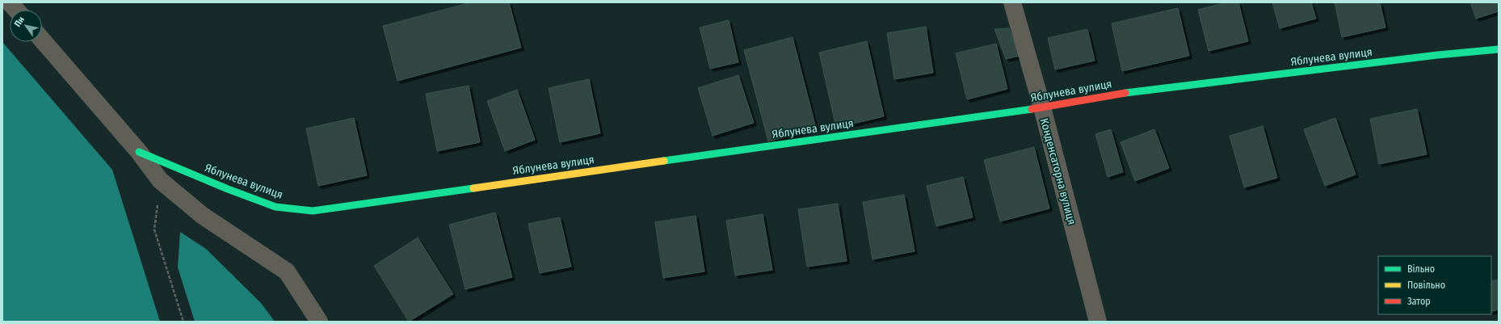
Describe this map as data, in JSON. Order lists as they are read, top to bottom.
{
  "streets": {
    "street": ["Яблунева вулиця", "Конденсаторна вулиця"]
  },
  "crossings": [
    ["Яблунева вулиця", "Конденсаторна вулиця"]
  ],
  "legend": ["Вільно", "Повільно", "Затор"],
  "north": "top left"
}
